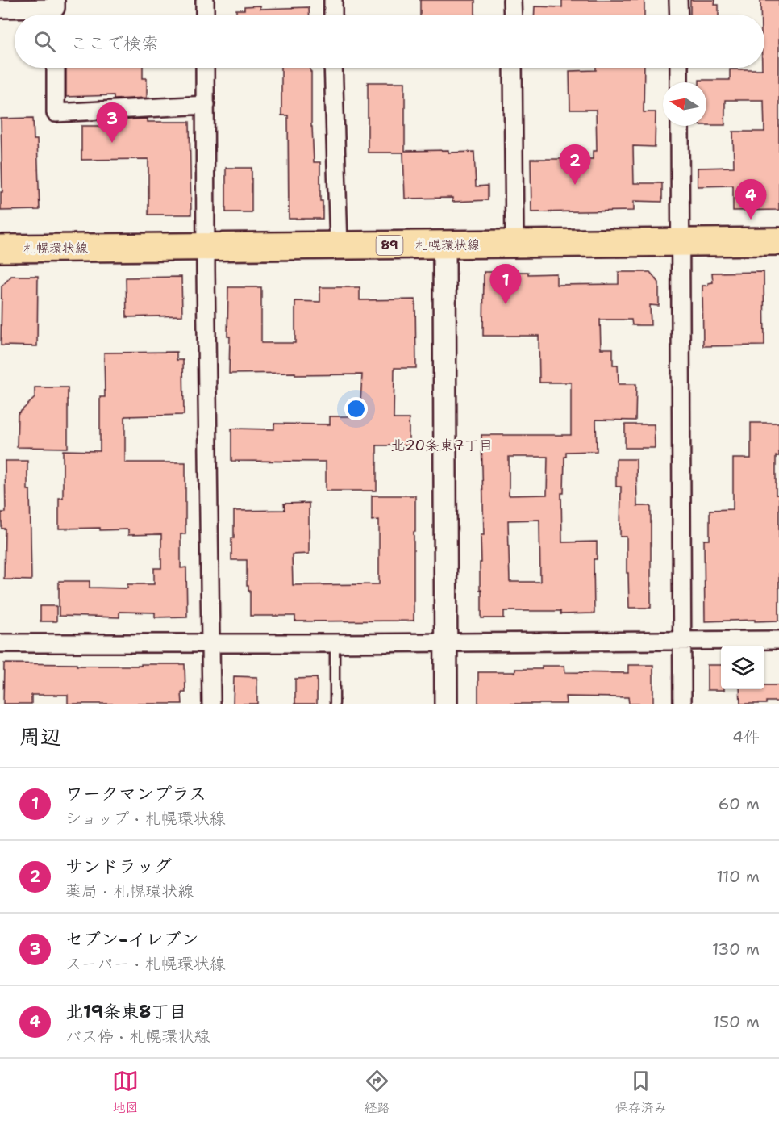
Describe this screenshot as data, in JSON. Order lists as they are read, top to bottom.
{
  "streets": {
    "main road": ["札幌環状線", "89"]
  },
  "districts": ["北20条東7丁目"],
  "north": "left",
  "page": {
    "search": "ここで検索",
    "pins": [
      "3",
      "2",
      "4",
      "1"
    ],
    "heading": ["周辺", "4件"],
    "list": [
      {
        "mark": "1",
        "name": "ワークマンプラス",
        "note": "ショップ · 札幌環状線",
        "value": "60 m"
      },
      {
        "mark": "2",
        "name": "サンドラッグ",
        "note": "薬局 · 札幌環状線",
        "value": "110 m"
      },
      {
        "mark": "3",
        "name": "セブン-イレブン",
        "note": "スーパー · 札幌環状線",
        "value": "130 m"
      },
      {
        "mark": "4",
        "name": "北19条東8丁目",
        "note": "バス停 · 札幌環状線",
        "value": "150 m"
      }
    ],
    "nav": ["地図", "経路", "保存済み"]
  }
}
